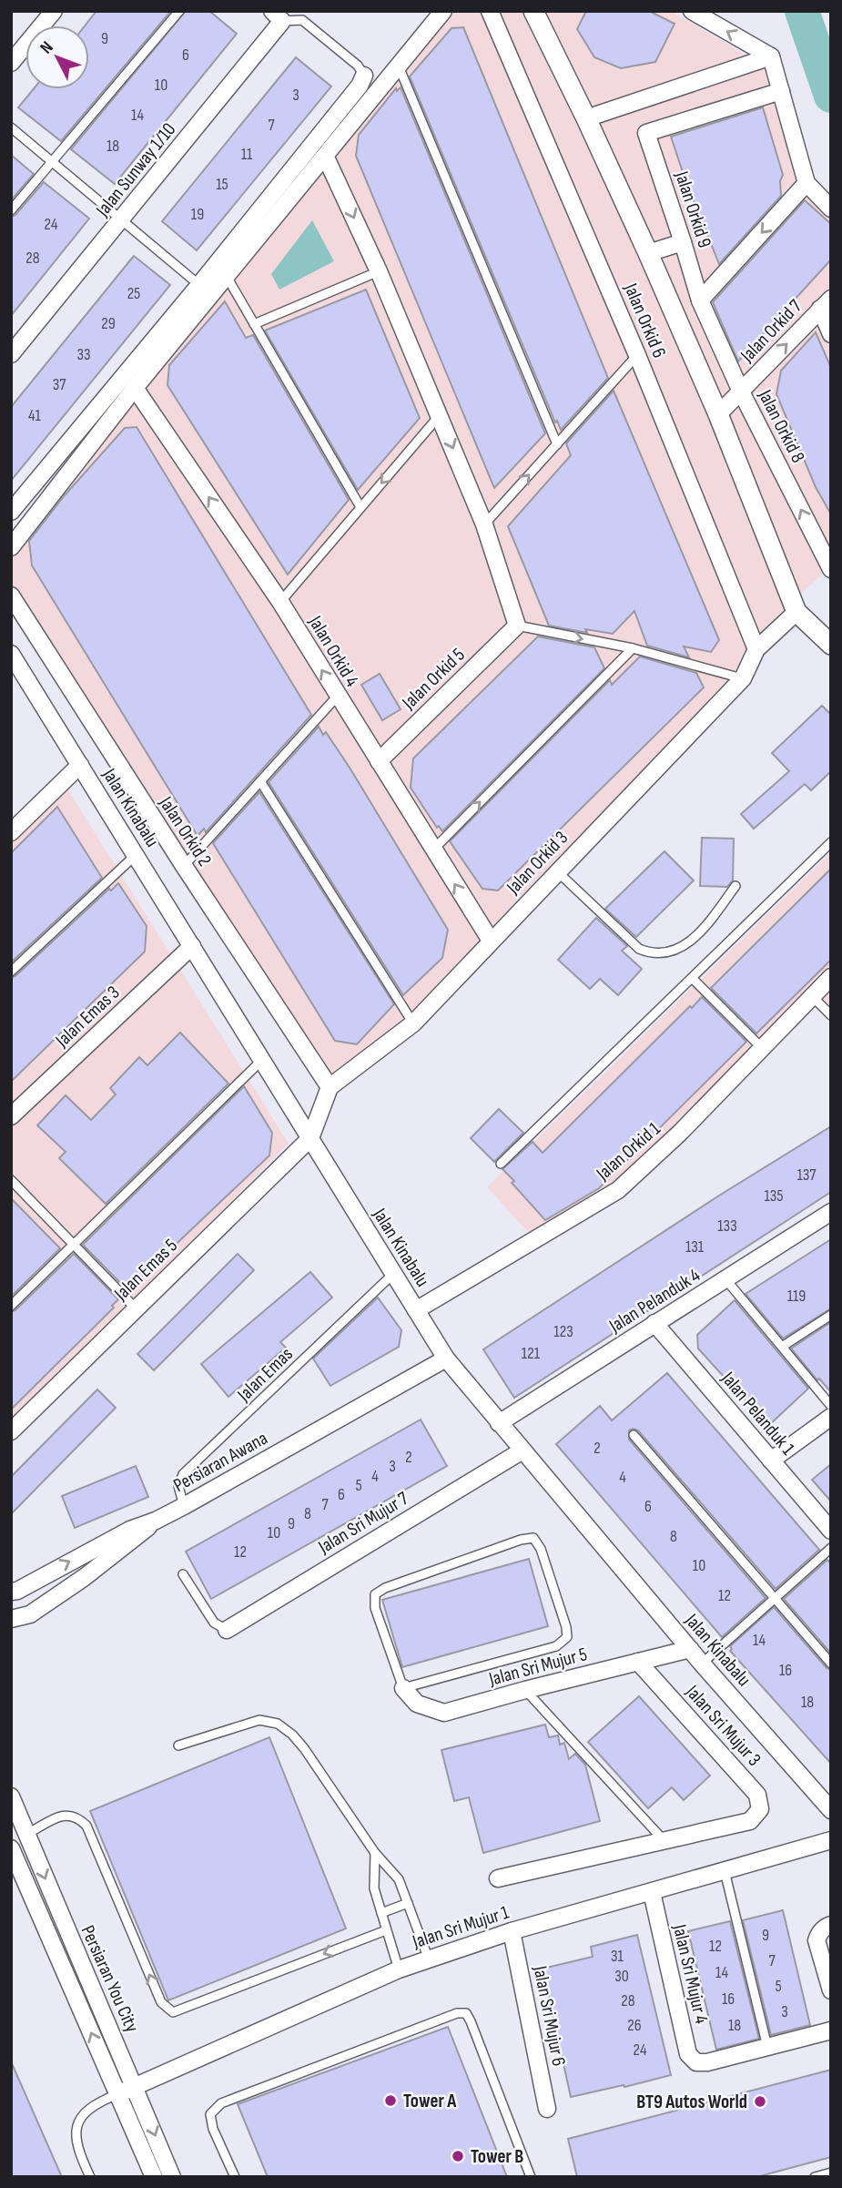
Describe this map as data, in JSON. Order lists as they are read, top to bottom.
{
  "streets": {
    "street": [
      "Jalan Sunway 1/10",
      "Jalan Orkid 9",
      "Jalan Orkid 6",
      "Jalan Orkid 7",
      "Jalan Orkid 8",
      "Jalan Orkid 4",
      "Jalan Orkid 5",
      "Jalan Kinabalu",
      "Jalan Orkid 2",
      "Jalan Orkid 3",
      "Jalan Emas 3",
      "Jalan Orkid 1",
      "Jalan Emas 5",
      "Jalan Pelanduk 4",
      "Jalan Pelanduk 1",
      "Persiaran Awana",
      "Jalan Sri Mujur 7",
      "Jalan Sri Mujur 5",
      "Jalan Sri Mujur 3",
      "Jalan Sri Mujur 1",
      "Jalan Sri Mujur 4",
      "Persiaran You City",
      "Jalan Sri Mujur 6"
    ],
    "lane": ["Jalan Emas"]
  },
  "crossings": [
    ["Jalan Orkid 9", "Jalan Orkid 8"],
    ["Jalan Orkid 6", "Jalan Orkid 3"],
    ["Jalan Orkid 7", "Jalan Orkid 8"],
    ["Jalan Orkid 4", "Jalan Orkid 5"],
    ["Jalan Orkid 4", "Jalan Orkid 3"],
    ["Jalan Kinabalu", "Jalan Emas 3"],
    ["Jalan Kinabalu", "Jalan Orkid 1"],
    ["Jalan Kinabalu", "Jalan Emas 5"],
    ["Jalan Kinabalu", "Jalan Pelanduk 4"],
    ["Jalan Kinabalu", "Jalan Emas"],
    ["Jalan Kinabalu", "Persiaran Awana"],
    ["Jalan Kinabalu", "Jalan Sri Mujur 7"],
    ["Jalan Kinabalu", "Jalan Sri Mujur 5"],
    ["Jalan Orkid 2", "Jalan Orkid 3"],
    ["Jalan Pelanduk 4", "Jalan Pelanduk 1"],
    ["Jalan Emas", "Persiaran Awana"],
    ["Jalan Sri Mujur 5", "Jalan Sri Mujur 3"],
    ["Jalan Sri Mujur 3", "Jalan Sri Mujur 1"],
    ["Jalan Sri Mujur 1", "Jalan Sri Mujur 4"],
    ["Jalan Sri Mujur 1", "Persiaran You City"],
    ["Jalan Sri Mujur 1", "Jalan Sri Mujur 6"]
  ],
  "one_way": ["Jalan Orkid 4"],
  "places": ["Tower A", "BT9 Autos World", "Tower B"],
  "house_numbers": [
    "9",
    "6",
    "10",
    "3",
    "14",
    "7",
    "18",
    "11",
    "15",
    "19",
    "24",
    "28",
    "25",
    "29",
    "33",
    "37",
    "41",
    "137",
    "135",
    "133",
    "131",
    "119",
    "123",
    "121",
    "2",
    "2",
    "3",
    "4",
    "4",
    "5",
    "6",
    "7",
    "6",
    "8",
    "9",
    "10",
    "8",
    "12",
    "10",
    "12",
    "14",
    "16",
    "18",
    "9",
    "12",
    "31",
    "7",
    "14",
    "30",
    "5",
    "16",
    "28",
    "3",
    "26",
    "18",
    "24"
  ],
  "north": "top left"
}
